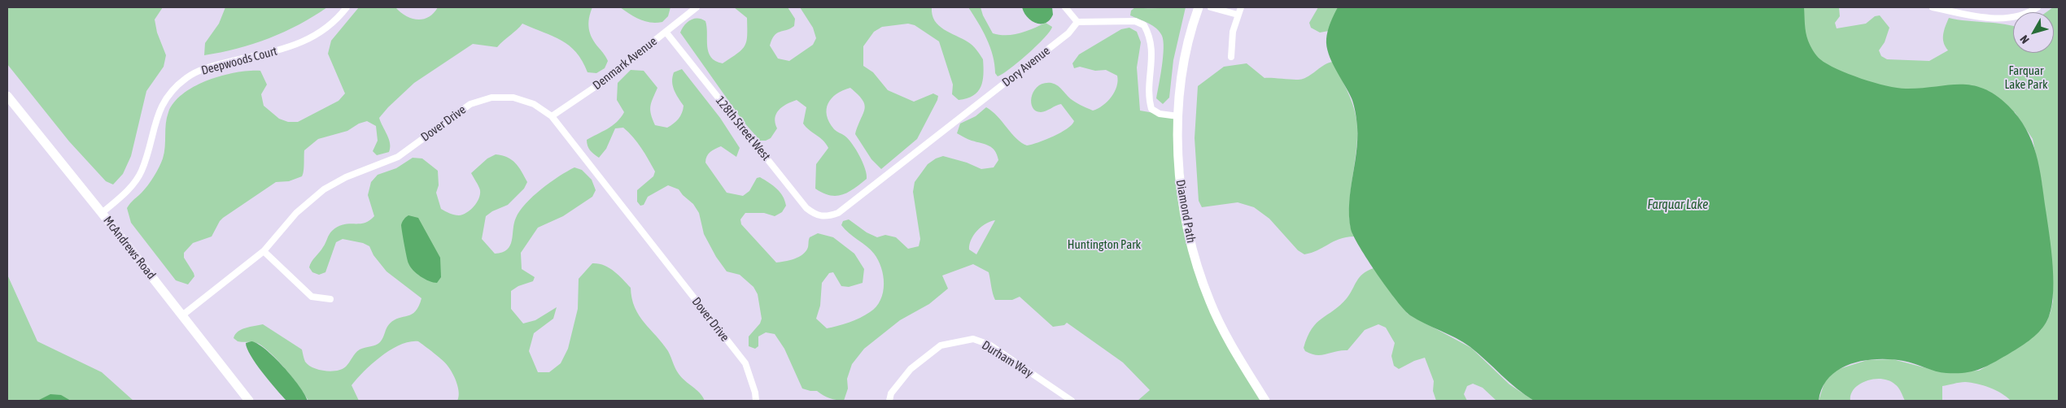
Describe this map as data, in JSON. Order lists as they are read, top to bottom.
{
  "streets": {
    "street": [
      "Deepwoods Court",
      "Denmark Avenue",
      "Dory Avenue",
      "Dover Drive",
      "128th Street West",
      "Diamond Path",
      "McAndrews Road",
      "Durham Way"
    ]
  },
  "crossings": [
    ["Deepwoods Court", "McAndrews Road"],
    ["Denmark Avenue", "Dover Drive"],
    ["Denmark Avenue", "128th Street West"],
    ["Dory Avenue", "128th Street West"],
    ["Dover Drive", "McAndrews Road"]
  ],
  "water": ["Farquar Lake"],
  "parks": ["Farquar Lake Park", "Huntington Park"],
  "north": "bottom left"
}
